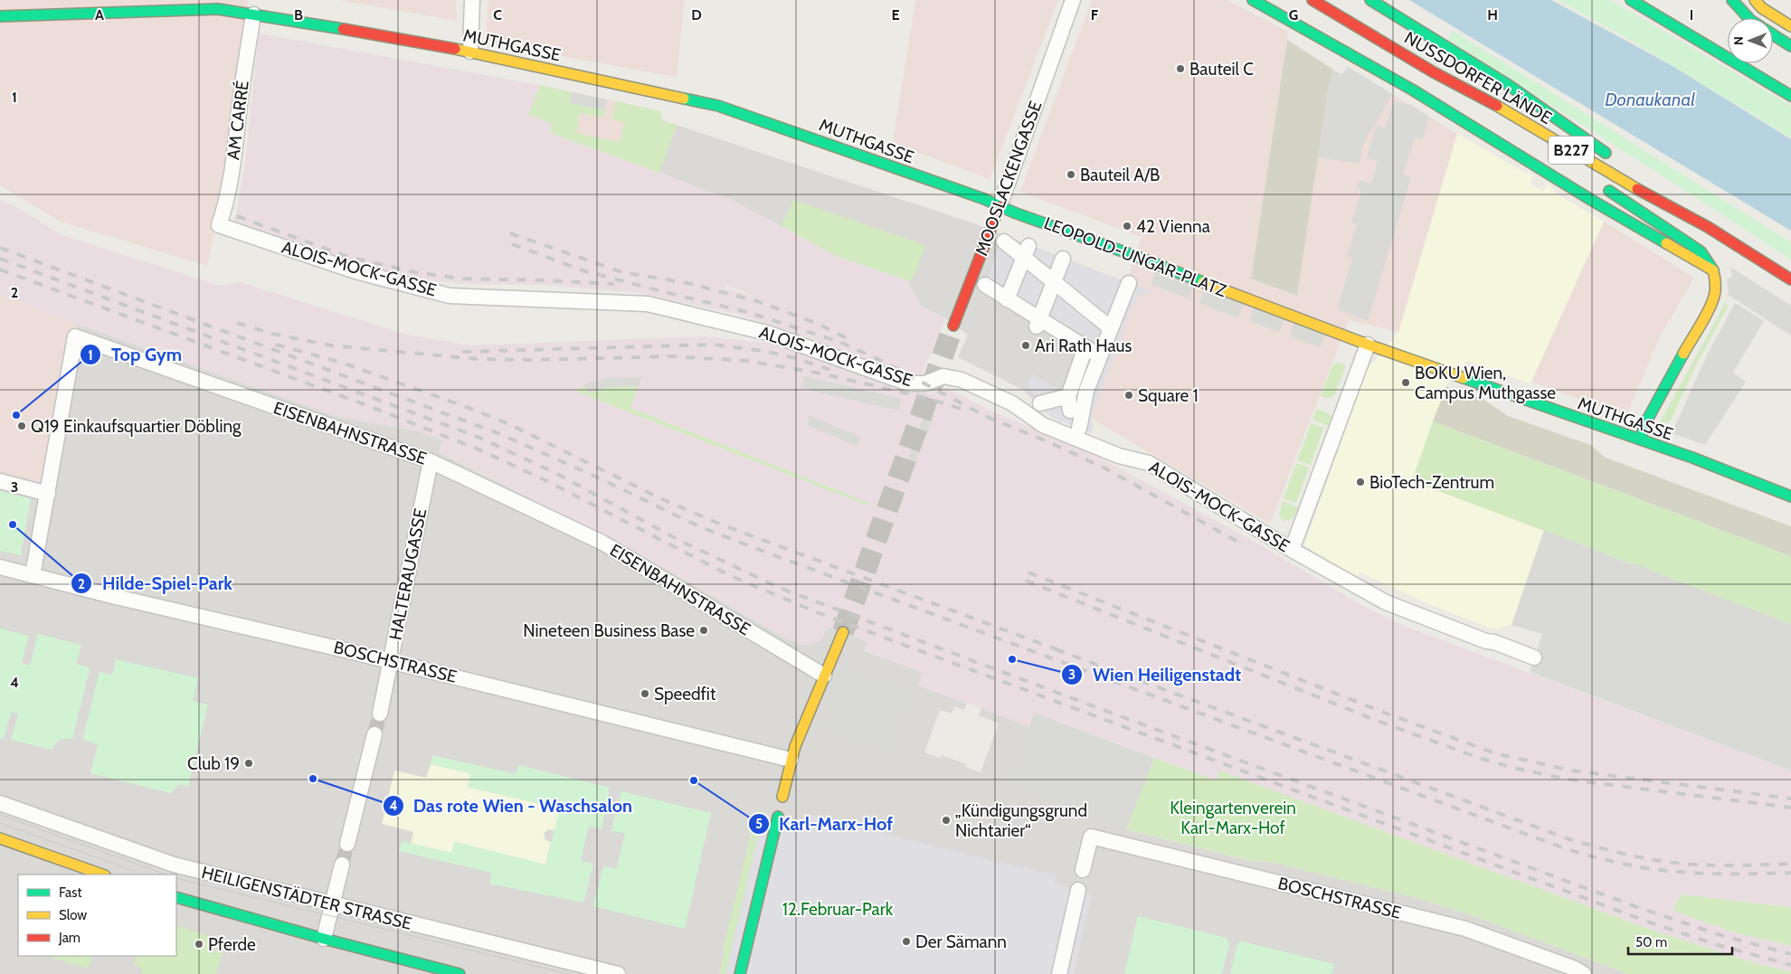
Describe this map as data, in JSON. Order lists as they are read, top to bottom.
{
  "streets": {
    "main road": [
      "MUTHGASSE",
      "NUSSDORFER LÄNDE",
      "B227",
      "MOOSLACKENGASSE",
      "LEOPOLD-UNGAR-PLATZ",
      "HEILIGENSTÄDTER STRASSE"
    ],
    "street": [
      "AM CARRÉ",
      "ALOIS-MOCK-GASSE",
      "EISENBAHNSTRASSE",
      "HALTERAUGASSE",
      "BOSCHSTRASSE"
    ]
  },
  "crossings": [
    ["MUTHGASSE", "AM CARRÉ"],
    ["MUTHGASSE", "MOOSLACKENGASSE"],
    ["MUTHGASSE", "LEOPOLD-UNGAR-PLATZ"],
    ["AM CARRÉ", "ALOIS-MOCK-GASSE"],
    ["MOOSLACKENGASSE", "LEOPOLD-UNGAR-PLATZ"],
    ["EISENBAHNSTRASSE", "HALTERAUGASSE"],
    ["EISENBAHNSTRASSE", "BOSCHSTRASSE"],
    ["HALTERAUGASSE", "BOSCHSTRASSE"]
  ],
  "water": ["Donaukanal"],
  "parks": ["Kleingartenverein Karl-Marx-Hof", "12.Februar-Park"],
  "places": [
    "Bauteil C",
    "Bauteil A/B",
    "42 Vienna",
    "Ari Rath Haus",
    "BOKU Wien, Campus Muthgasse",
    "Square 1",
    "Top Gym",
    "Q19 Einkaufsquartier Döbling",
    "BioTech-Zentrum",
    "Hilde-Spiel-Park",
    "Nineteen Business Base",
    "Wien Heiligenstadt",
    "Speedfit",
    "Club 19",
    "Das rote Wien - Waschsalon",
    "Karl-Marx-Hof",
    "„Kündigungsgrund Nichtarier“",
    "Der Sämann",
    "Pferde"
  ],
  "legend": ["Fast", "Slow", "Jam"],
  "scale_bar": "50 m",
  "north": "left",
  "grid": {
    "columns": [
      "A",
      "B",
      "C",
      "D",
      "E",
      "F",
      "G",
      "H",
      "I"
    ],
    "rows": [
      "1",
      "2",
      "3",
      "4"
    ]
  }
}
